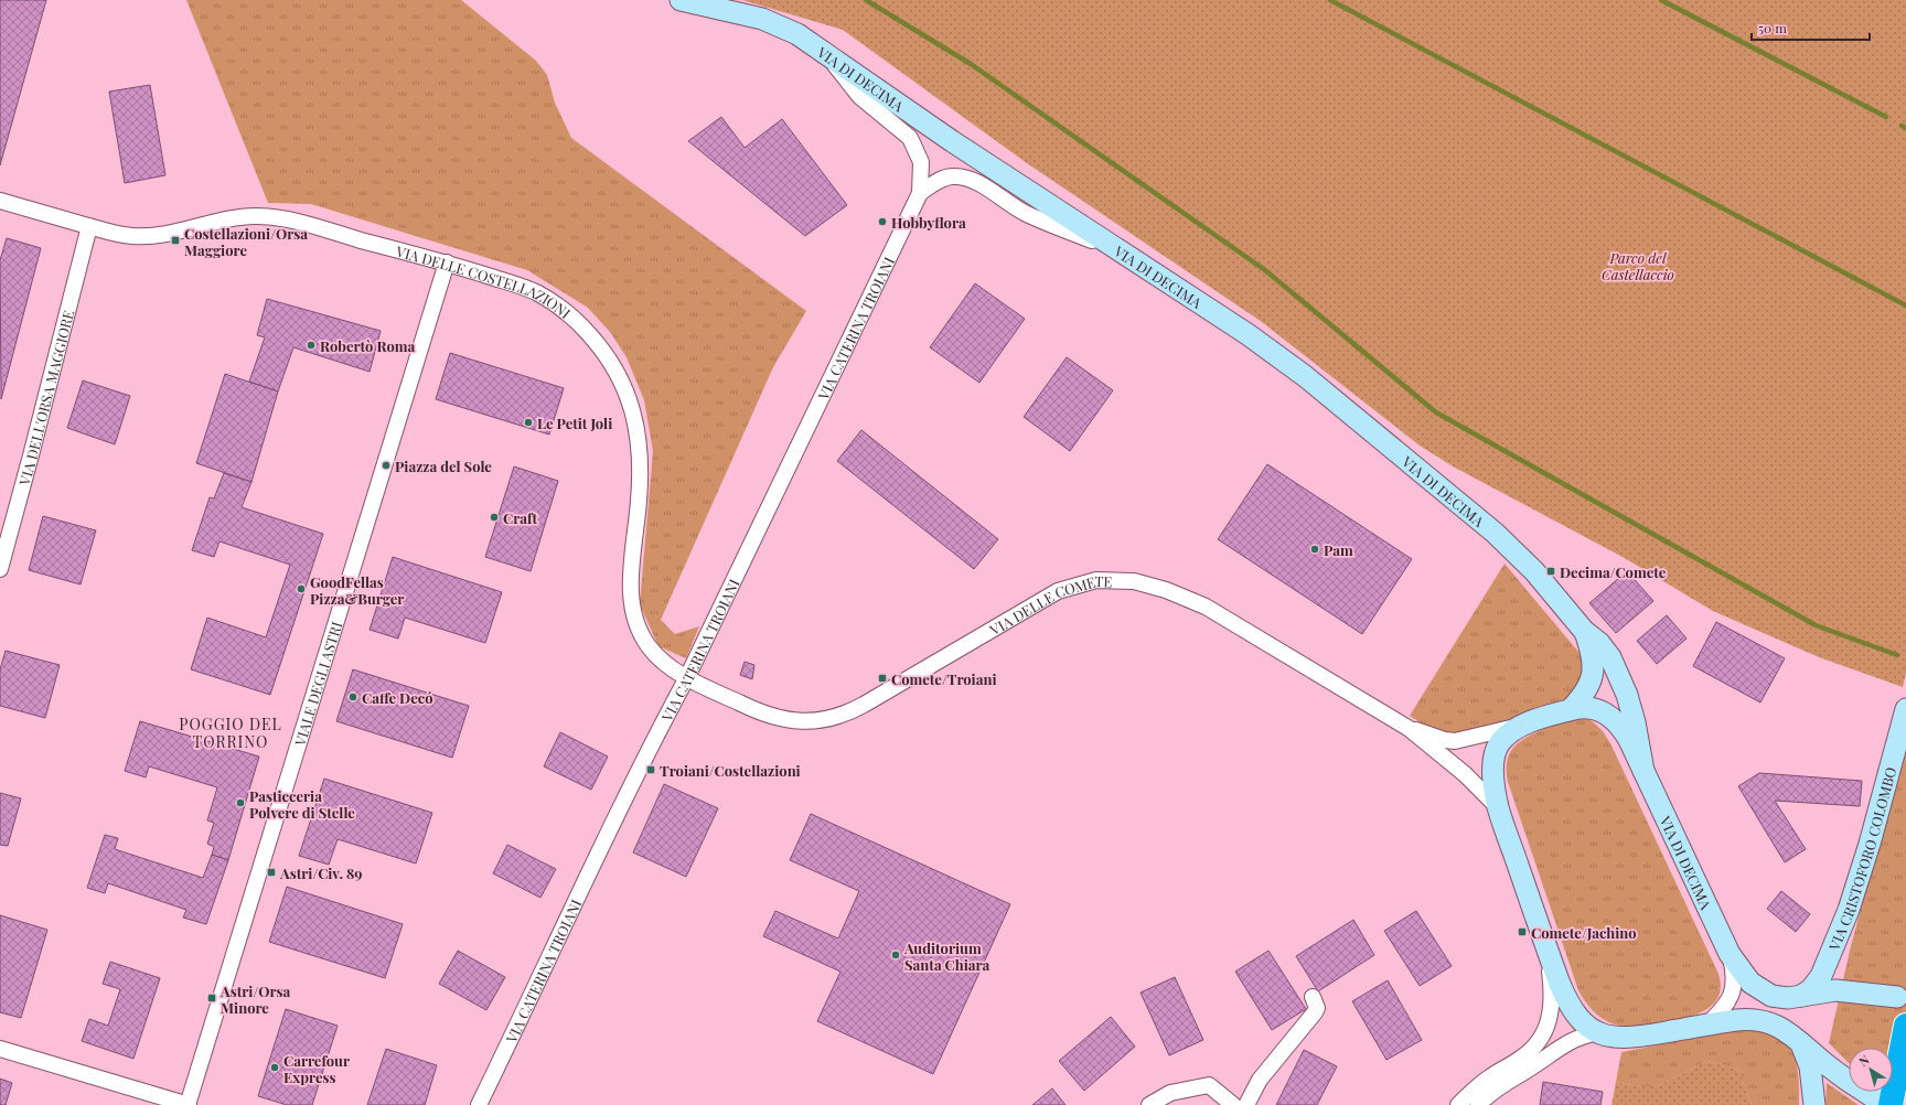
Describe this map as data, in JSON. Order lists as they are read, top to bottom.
{
  "streets": {
    "main road": ["VIA DI DECIMA", "VIA DELLE COMETE", "VIA CRISTOFORO COLOMBO"],
    "street": [
      "VIA DELLE COSTELLAZIONI",
      "VIA CATERINA TROIANI",
      "VIA DELL'ORSA MAGGIORE",
      "VIALE DEGLI ASTRI"
    ]
  },
  "crossings": [
    ["VIA DI DECIMA", "VIA CATERINA TROIANI"],
    ["VIA DI DECIMA", "VIA CRISTOFORO COLOMBO"],
    ["VIA DELLE COSTELLAZIONI", "VIA CATERINA TROIANI"],
    ["VIA DELLE COSTELLAZIONI", "VIA DELL'ORSA MAGGIORE"],
    ["VIA DELLE COSTELLAZIONI", "VIA DELLE COMETE"],
    ["VIA DELLE COSTELLAZIONI", "VIALE DEGLI ASTRI"],
    ["VIA CATERINA TROIANI", "VIA DELLE COMETE"]
  ],
  "districts": ["POGGIO DEL TORRINO"],
  "parks": ["Parco del Castellaccio"],
  "places": {
    "other": [
      "Hobbyflora",
      "Robertò Roma",
      "Le Petit Joli",
      "Piazza del Sole",
      "Craft",
      "Pam",
      "GoodFellas Pizza&Burger",
      "Caffe Decó",
      "Pasticceria Polvere di Stelle",
      "Auditorium Santa Chiara",
      "Carrefour Express"
    ],
    "transit": [
      "Costellazioni/Orsa Maggiore",
      "Decima/Comete",
      "Comete/Troiani",
      "Troiani/Costellazioni",
      "Astri/Civ. 89",
      "Comete/Jachino",
      "Astri/Orsa Minore"
    ]
  },
  "scale_bar": "50 m",
  "north": "top left"
}
